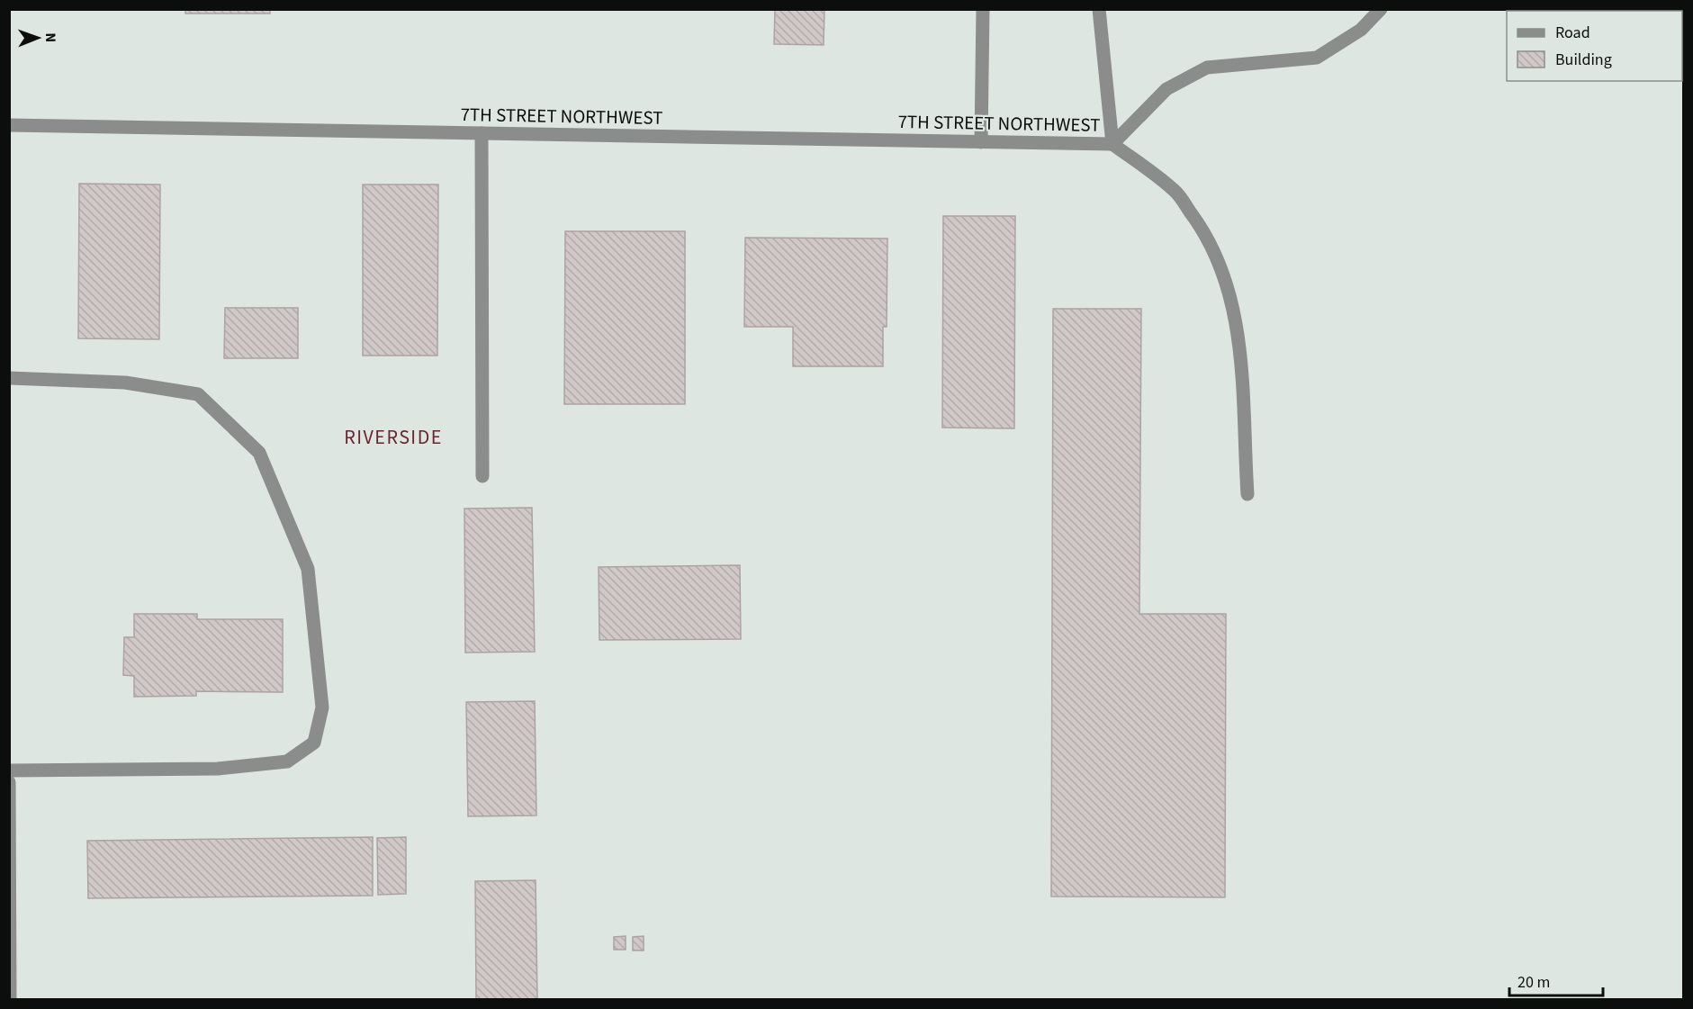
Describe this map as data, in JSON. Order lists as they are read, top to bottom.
{
  "streets": {
    "street": ["7TH STREET NORTHWEST"]
  },
  "districts": ["RIVERSIDE"],
  "legend": ["Road", "Building"],
  "scale_bar": "20 m",
  "north": "right"
}
